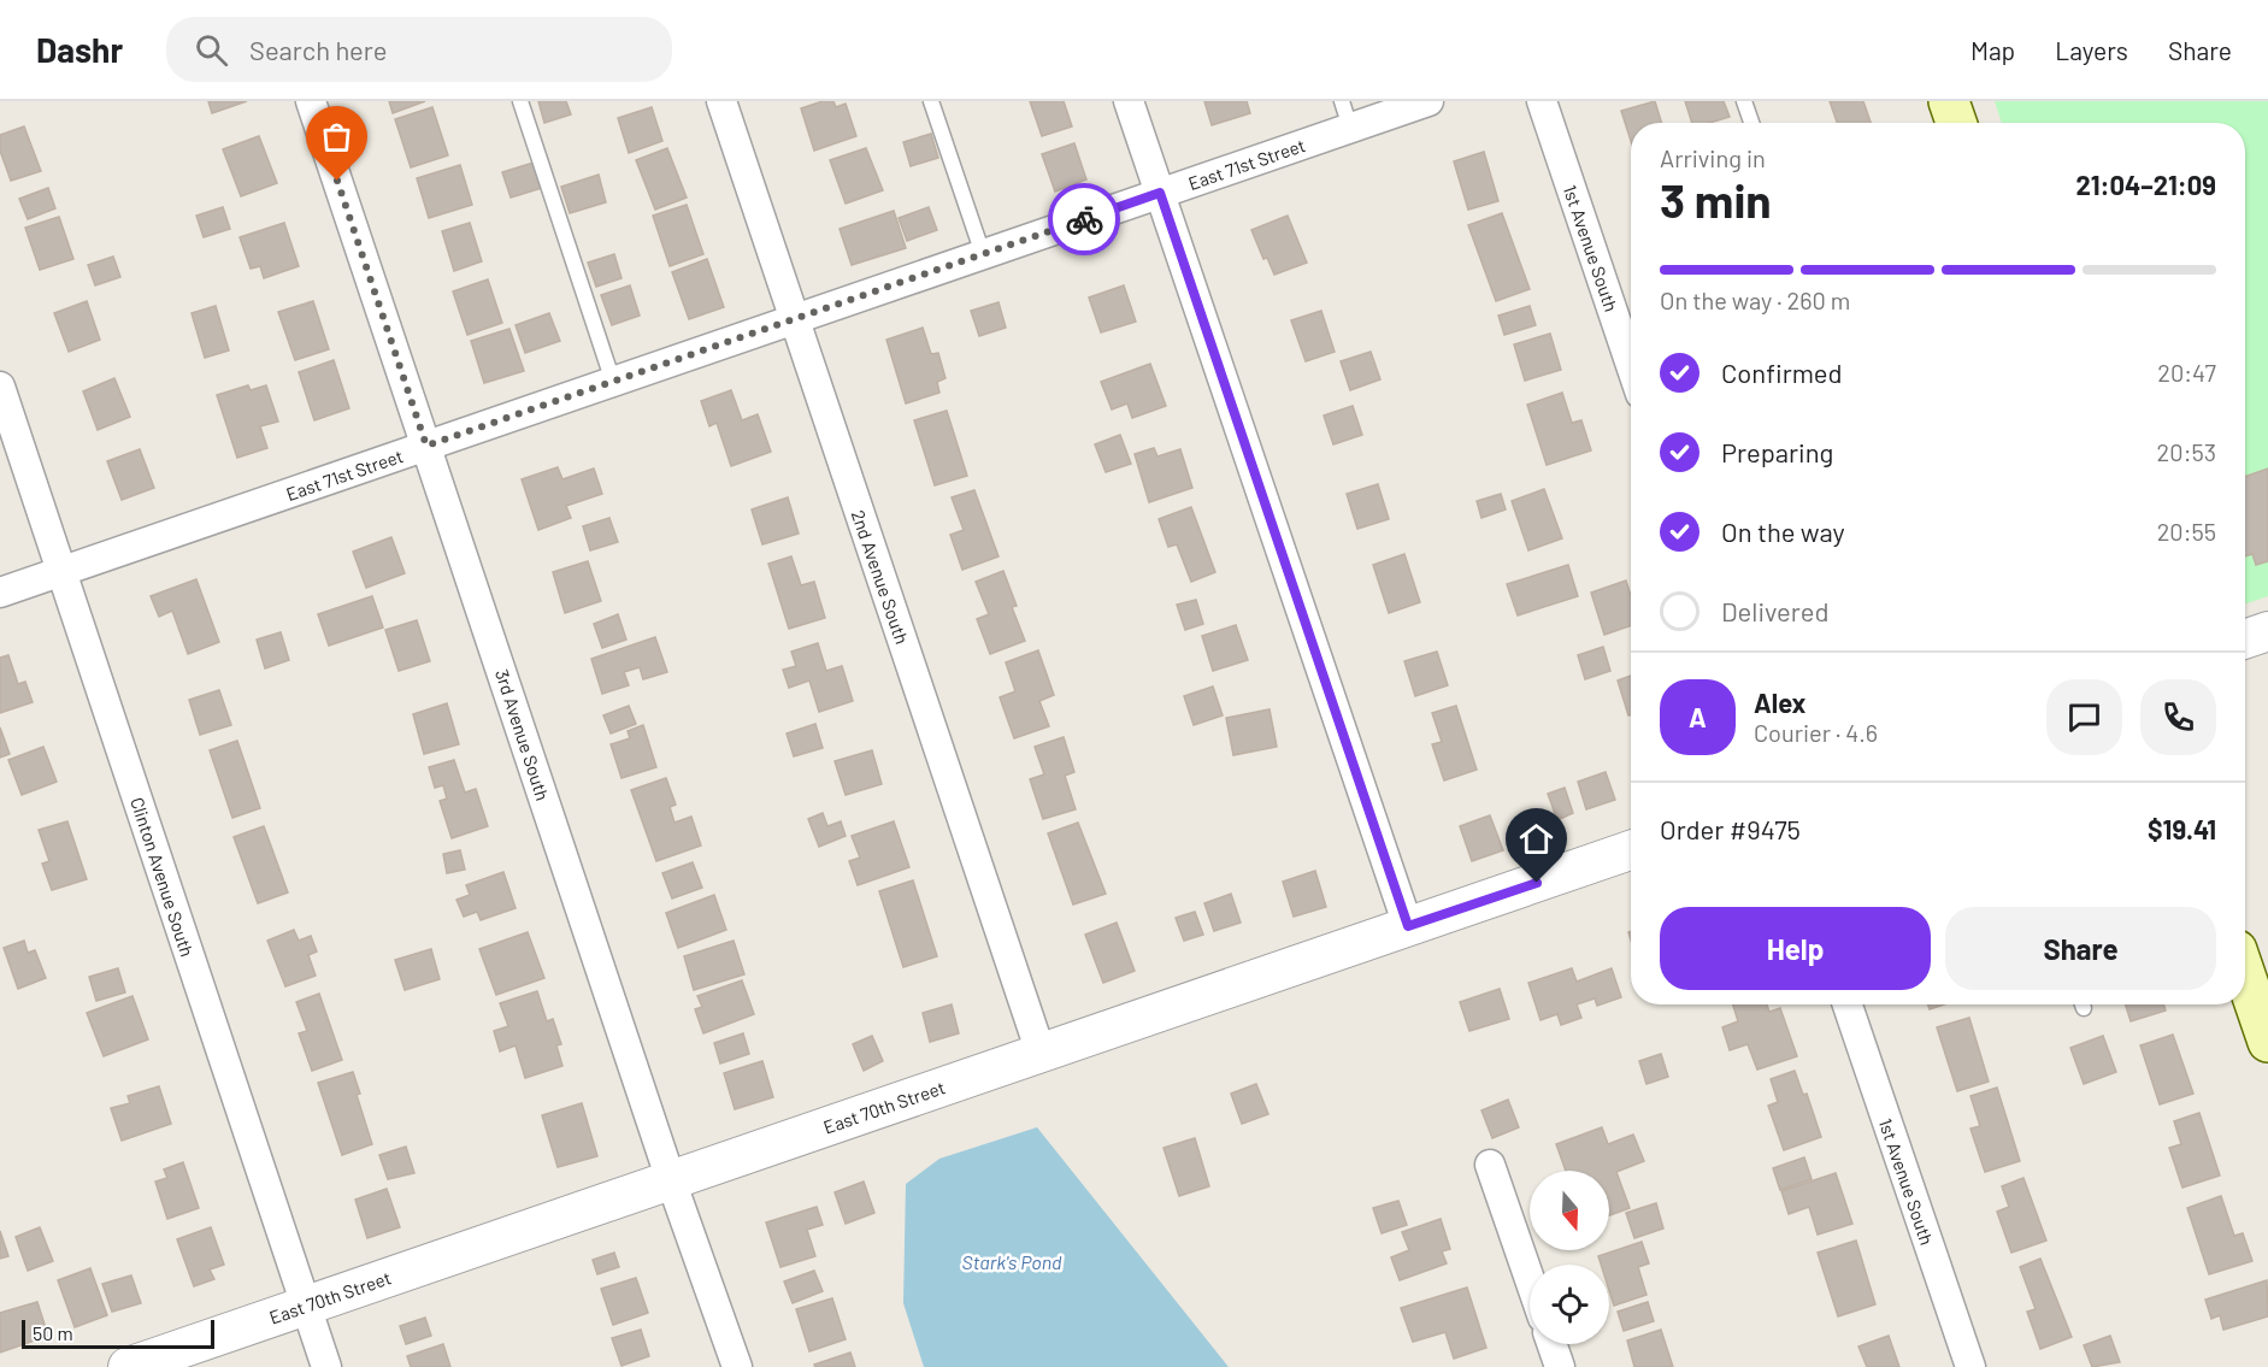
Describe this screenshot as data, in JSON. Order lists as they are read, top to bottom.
{
  "streets": {
    "street": [
      "East 71st Street",
      "1st Avenue South",
      "2nd Avenue South",
      "3rd Avenue South",
      "Clinton Avenue South",
      "East 70th Street"
    ]
  },
  "crossings": [
    ["East 71st Street", "2nd Avenue South"],
    ["East 71st Street", "3rd Avenue South"],
    ["East 71st Street", "Clinton Avenue South"],
    ["2nd Avenue South", "East 70th Street"],
    ["3rd Avenue South", "East 70th Street"],
    ["Clinton Avenue South", "East 70th Street"]
  ],
  "water": ["Stark's Pond"],
  "scale_bar": "50 m",
  "north": "bottom",
  "page": {
    "header": "Dashr",
    "search": "Search here",
    "nav": ["Map", "Layers", "Share"],
    "heading": ["3 min", "Arriving in", "21:04–21:09"],
    "panel": [
      "Alex",
      "Courier · 4.6",
      "Order #9475",
      "$19.41"
    ],
    "bar": "On the way · 260 m",
    "list": [
      ["Confirmed", "20:47"],
      ["Preparing", "20:53"],
      ["On the way", "20:55"],
      "Delivered"
    ],
    "round": "A",
    "buttons": ["Help", "Share"],
    "scale": "50 m"
  }
}
